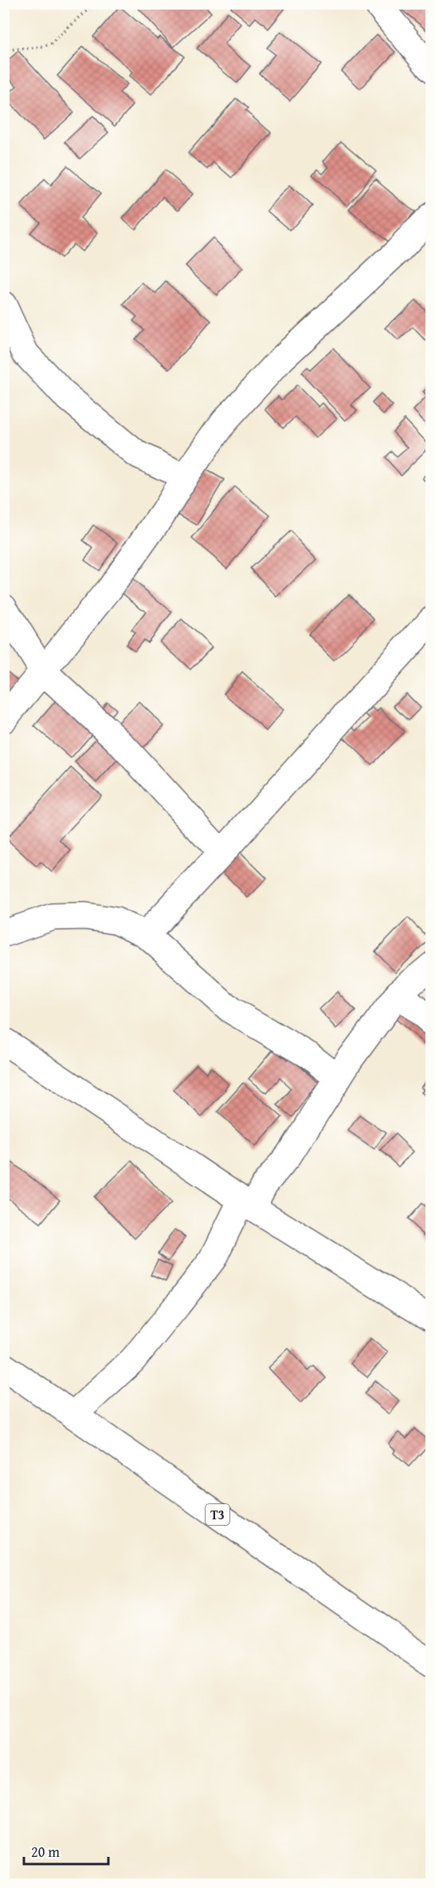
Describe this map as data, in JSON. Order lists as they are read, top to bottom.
{
  "streets": {
    "main road": ["T3"]
  },
  "scale_bar": "20 m"
}
